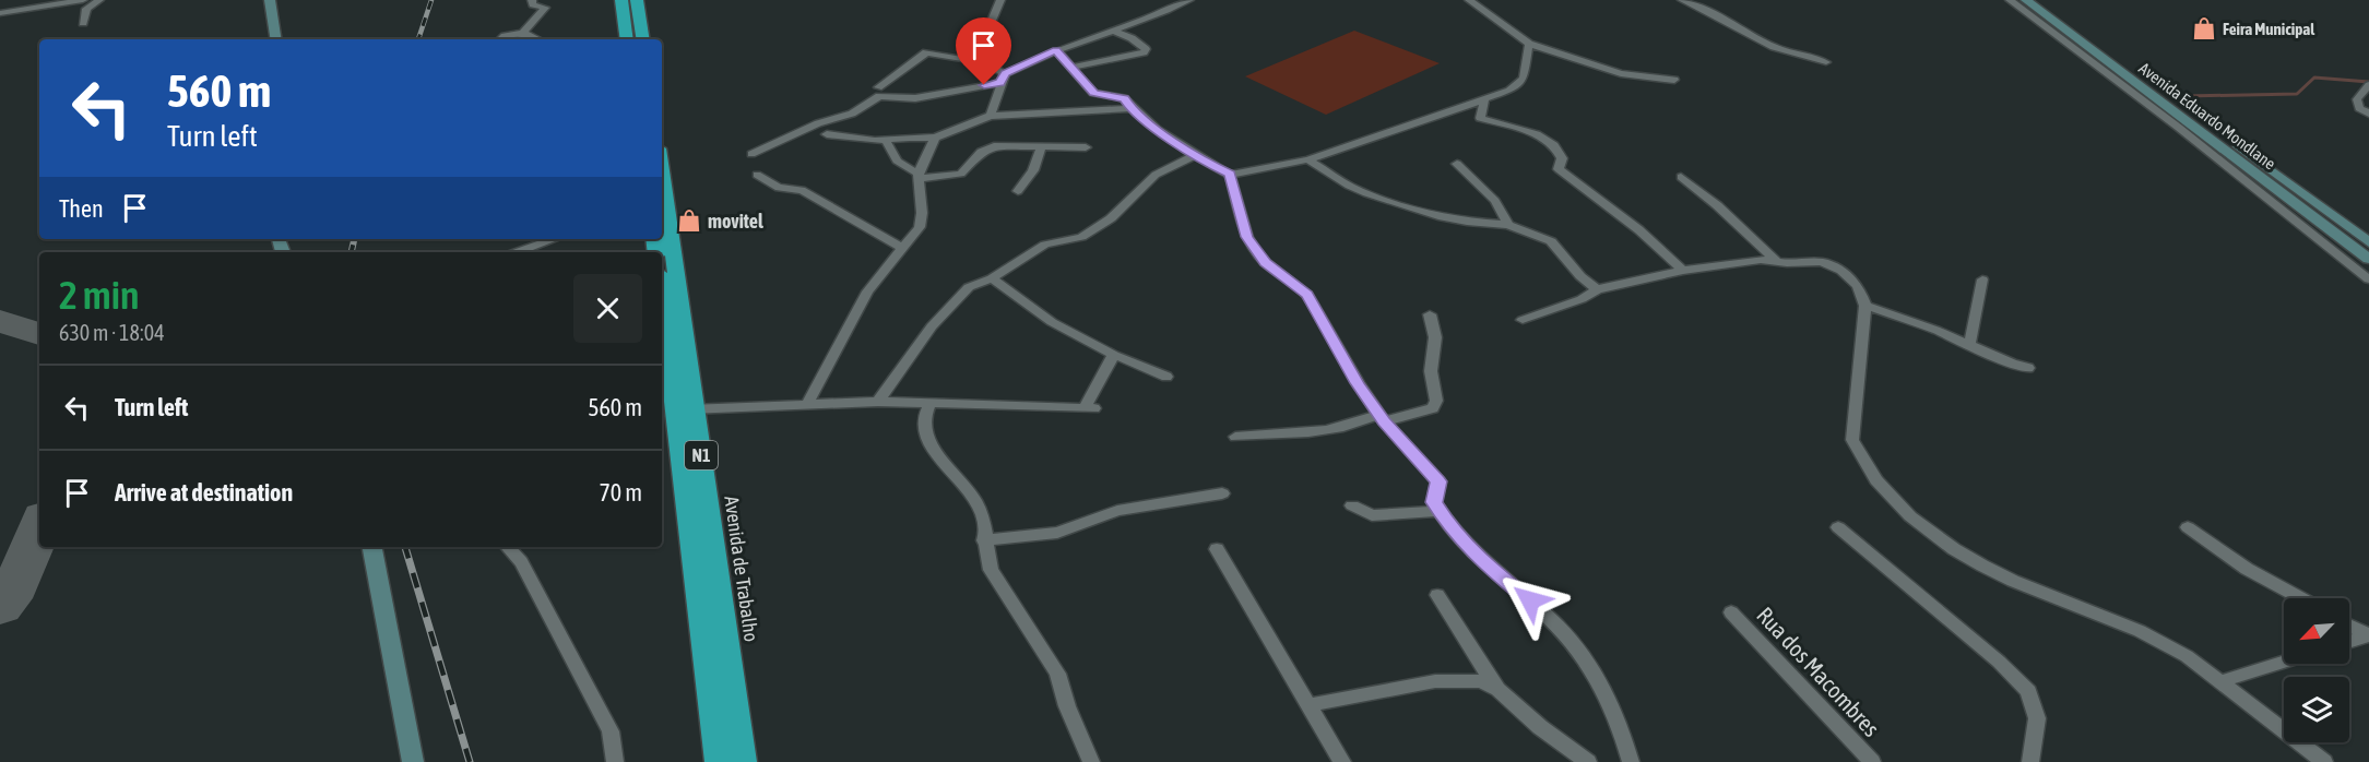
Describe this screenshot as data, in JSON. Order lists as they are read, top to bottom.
{
  "streets": {
    "highway": ["N1", "Avenida de Trabalho"],
    "main road": ["Avenida Eduardo Mondlane"],
    "street": ["Rua dos Macombres"]
  },
  "places": {
    "shop": ["Feira Municipal", "movitel"]
  },
  "north": "bottom left",
  "page": {
    "turn": ["560 m", "Turn left"],
    "then": "Then",
    "heading": ["2 min", "630 m · 18:04"],
    "list": [
      {
        "name": "Turn left",
        "value": "560 m"
      },
      {
        "name": "Arrive at destination",
        "value": "70 m"
      }
    ]
  }
}
